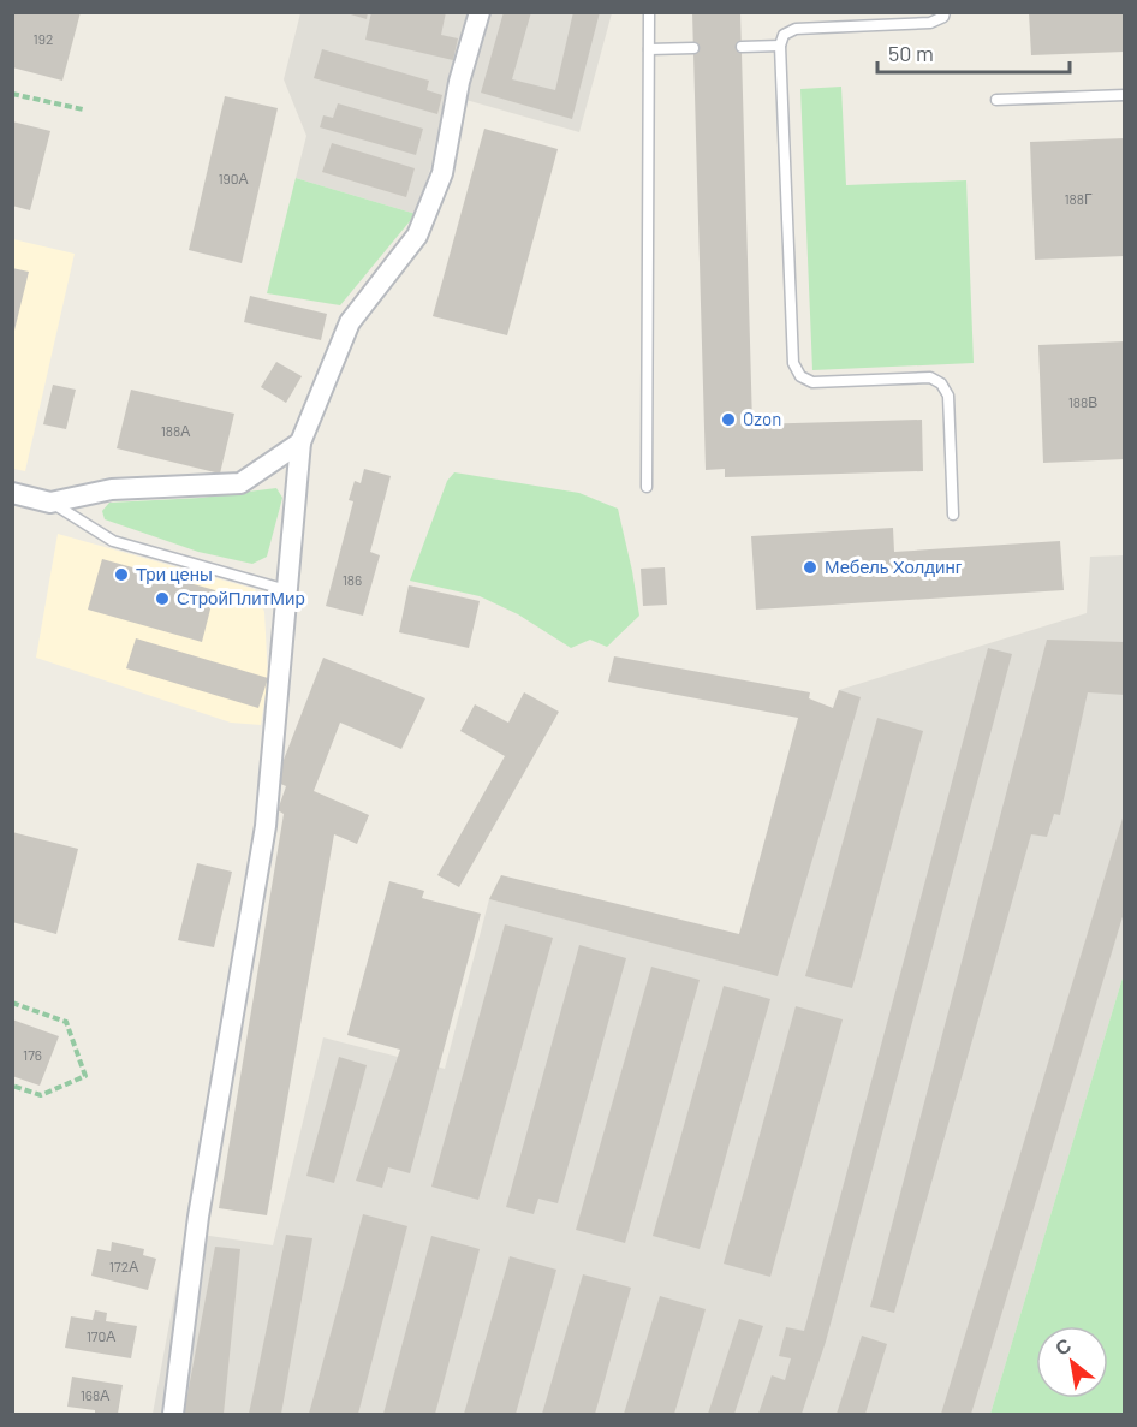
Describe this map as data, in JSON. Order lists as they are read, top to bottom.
{
  "places": [
    "Ozon",
    "Мебель Холдинг",
    "Три цены",
    "СтройПлитМир"
  ],
  "house_numbers": [
    "192",
    "190А",
    "188Г",
    "188В",
    "188А",
    "186",
    "176",
    "172А",
    "170А",
    "168А"
  ],
  "scale_bar": "50 m",
  "north": "top left"
}
